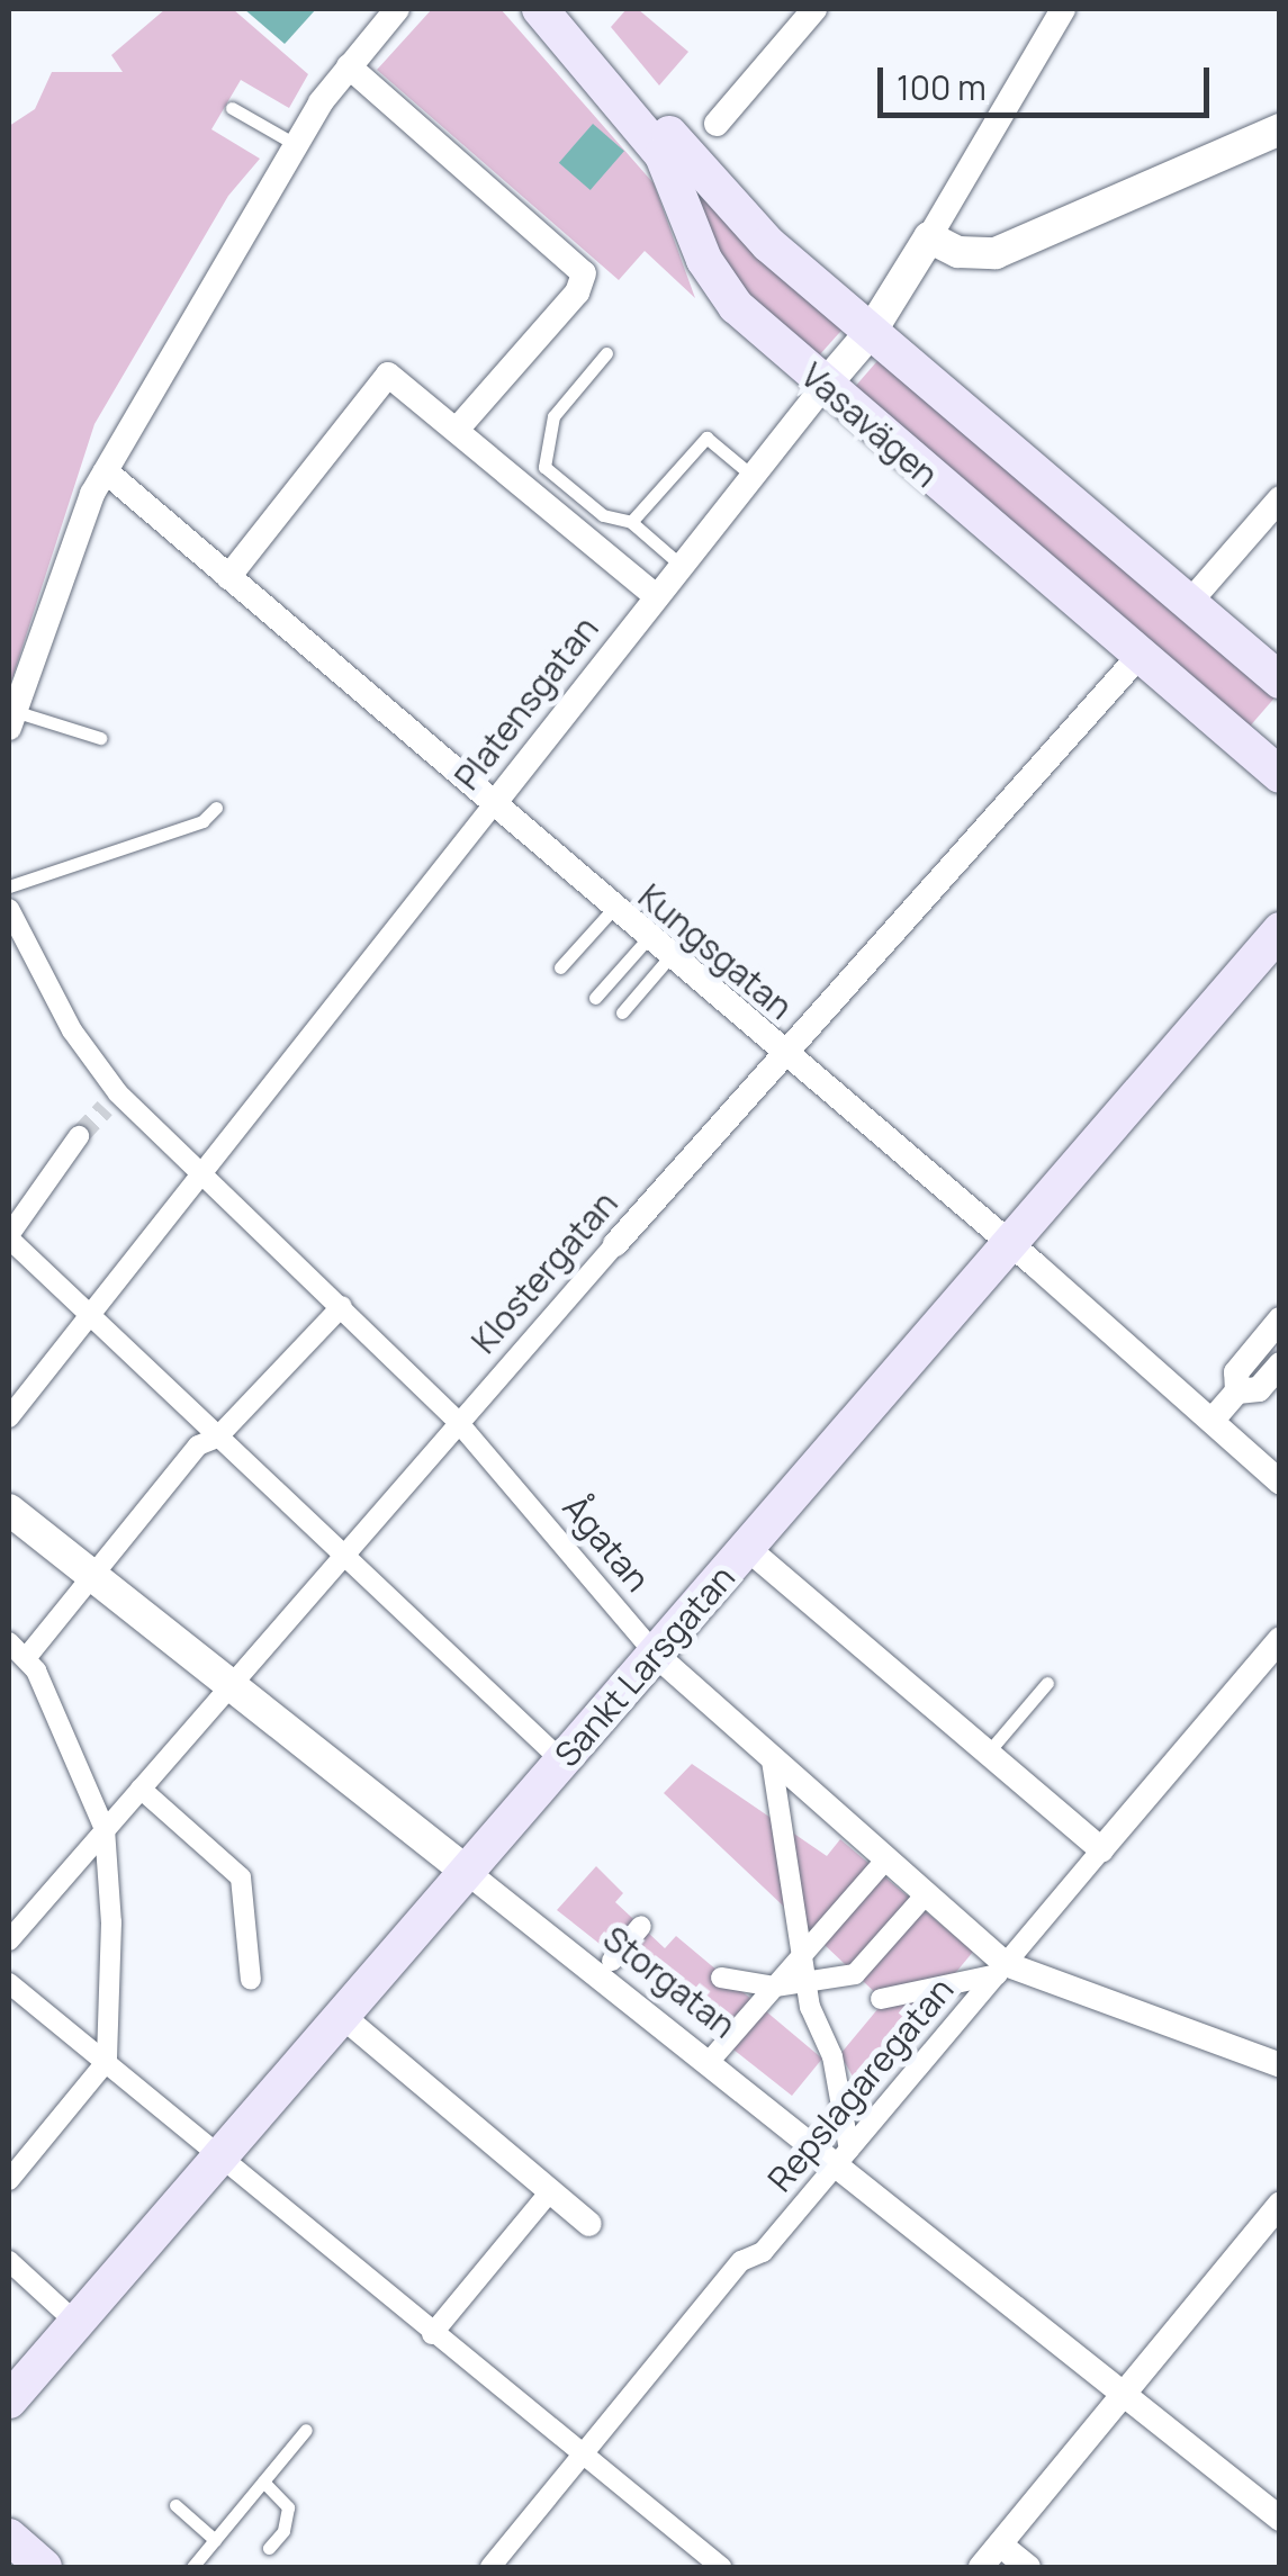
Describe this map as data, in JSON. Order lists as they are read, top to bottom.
{
  "streets": {
    "main road": ["Vasavägen", "Sankt Larsgatan"],
    "street": [
      "Platensgatan",
      "Kungsgatan",
      "Klostergatan",
      "Ågatan",
      "Storgatan",
      "Repslagaregatan"
    ]
  },
  "crossings": [
    ["Vasavägen", "Platensgatan"],
    ["Vasavägen", "Klostergatan"],
    ["Platensgatan", "Kungsgatan"],
    ["Platensgatan", "Ågatan"],
    ["Kungsgatan", "Klostergatan"],
    ["Kungsgatan", "Sankt Larsgatan"],
    ["Klostergatan", "Ågatan"],
    ["Klostergatan", "Storgatan"],
    ["Ågatan", "Sankt Larsgatan"],
    ["Ågatan", "Repslagaregatan"],
    ["Sankt Larsgatan", "Storgatan"],
    ["Storgatan", "Repslagaregatan"]
  ],
  "scale_bar": "100 m"
}
